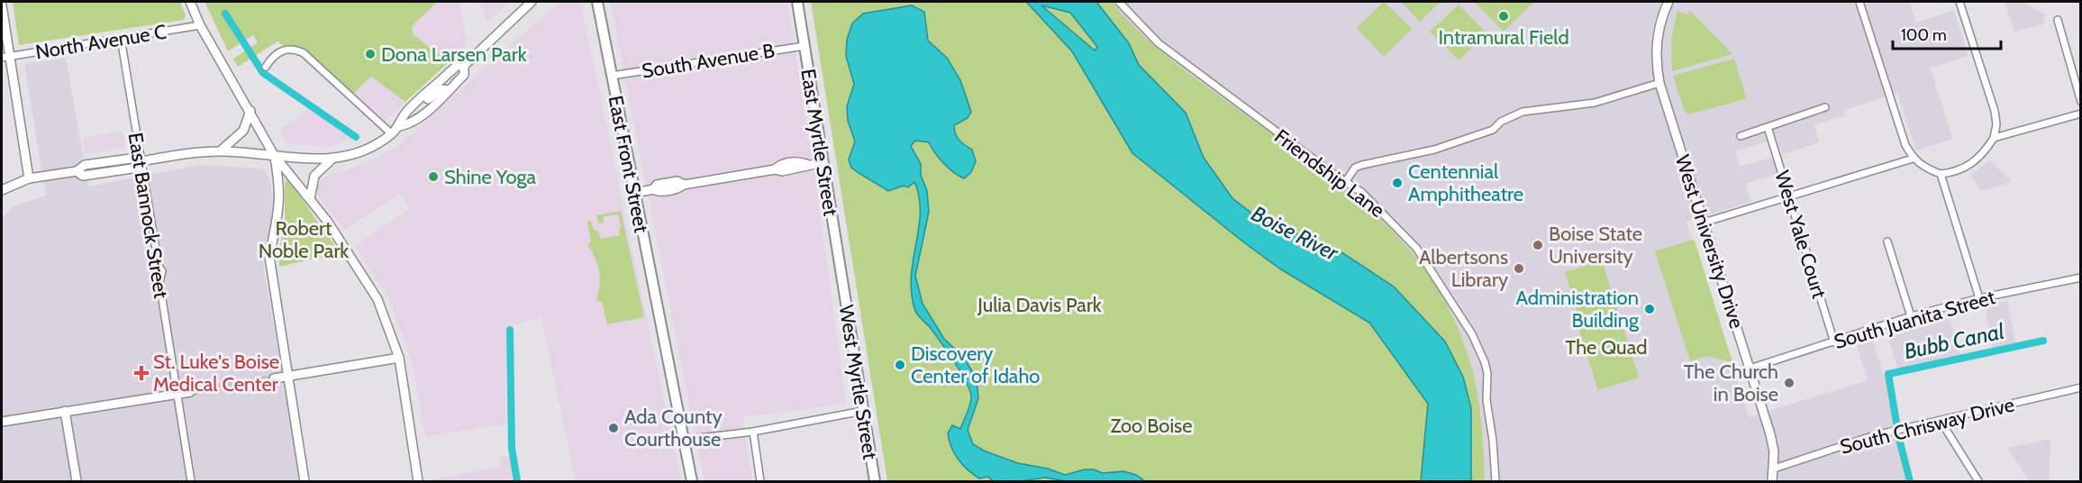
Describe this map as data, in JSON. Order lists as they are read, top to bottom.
{
  "streets": {
    "main road": [
      "East Myrtle Street",
      "East Front Street",
      "West University Drive",
      "West Myrtle Street"
    ],
    "street": [
      "North Avenue C",
      "South Avenue B",
      "Friendship Lane",
      "East Bannock Street",
      "West Yale Court",
      "South Juanita Street",
      "South Chrisway Drive"
    ]
  },
  "crossings": [
    ["North Avenue C", "East Bannock Street"],
    ["South Avenue B", "East Myrtle Street"],
    ["South Avenue B", "East Front Street"],
    ["East Myrtle Street", "West Myrtle Street"],
    ["West Yale Court", "South Juanita Street"],
    ["West University Drive", "South Juanita Street"],
    ["West University Drive", "South Chrisway Drive"]
  ],
  "water": ["Boise River", "Bubb Canal"],
  "parks": [
    "Robert Noble Park",
    "Julia Davis Park",
    "The Quad",
    "Zoo Boise"
  ],
  "places": {
    "other": [
      "Intramural Field",
      "Dona Larsen Park",
      "Shine Yoga",
      "Centennial Amphitheatre",
      "Boise State University",
      "Albertsons Library",
      "Administration Building",
      "Discovery Center of Idaho",
      "The Church in Boise",
      "Ada County Courthouse"
    ],
    "health": ["St. Luke's Boise Medical Center"]
  },
  "scale_bar": "100 m"
}
